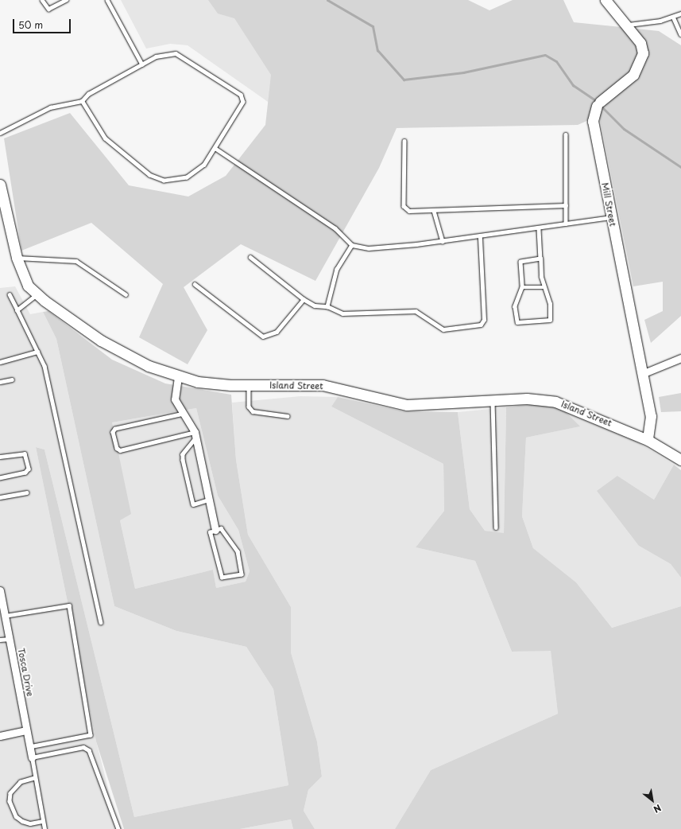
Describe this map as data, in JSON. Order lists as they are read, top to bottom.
{
  "streets": {
    "street": ["Mill Street", "Island Street", "Tosca Drive"]
  },
  "crossings": [
    ["Mill Street", "Island Street"]
  ],
  "scale_bar": "50 m",
  "north": "bottom right"
}
